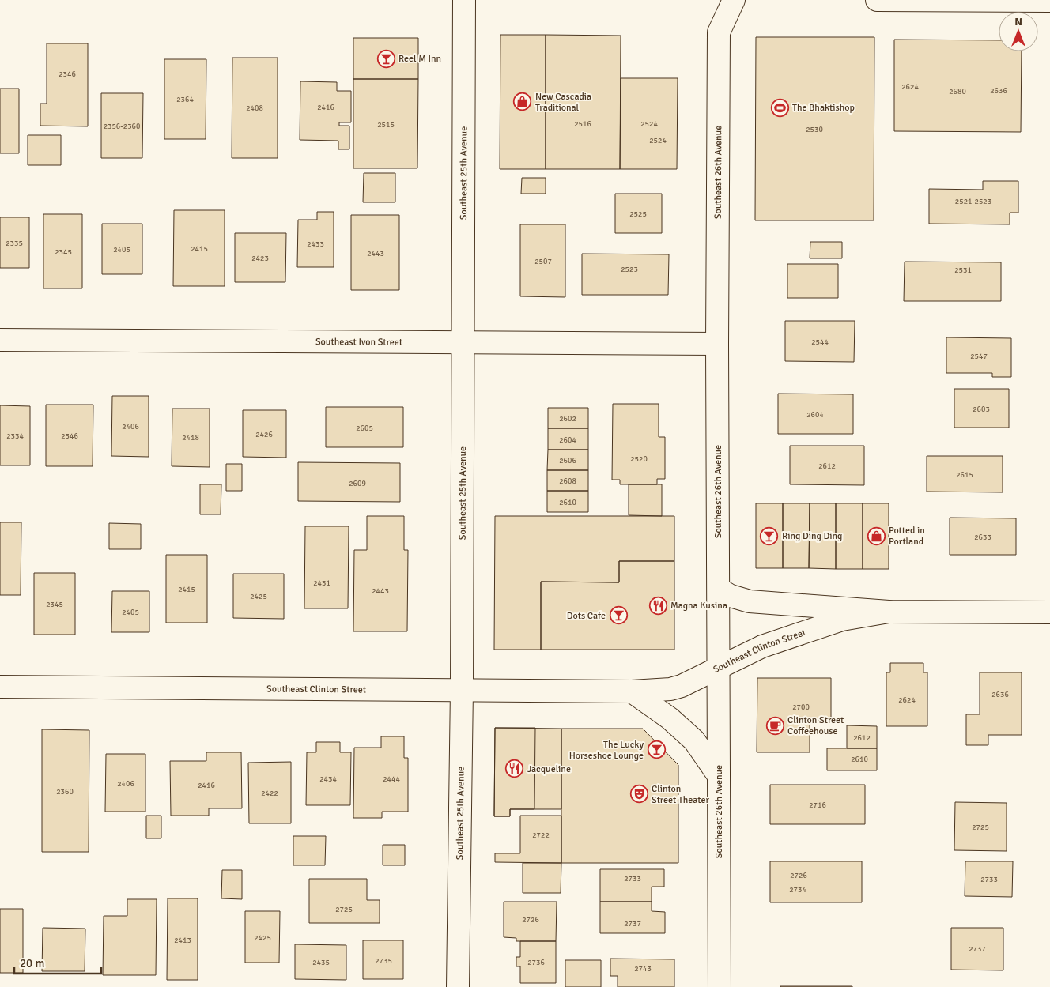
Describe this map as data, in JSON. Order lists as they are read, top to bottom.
{
  "streets": {
    "street": [
      "Southeast 26th Avenue",
      "Southeast 25th Avenue",
      "Southeast Ivon Street",
      "Southeast Clinton Street"
    ]
  },
  "crossings": [
    ["Southeast 26th Avenue", "Southeast Ivon Street"],
    ["Southeast 26th Avenue", "Southeast Clinton Street"],
    ["Southeast 25th Avenue", "Southeast Ivon Street"],
    ["Southeast 25th Avenue", "Southeast Clinton Street"]
  ],
  "places": {
    "bar": [
      "Reel M Inn",
      "Ring Ding Ding",
      "Dots Cafe",
      "The Lucky Horseshoe Lounge"
    ],
    "shop": ["New Cascadia Traditional", "Potted in Portland"],
    "sports": ["The Bhaktishop"],
    "restaurant": ["Magna Kusina", "Jacqueline"],
    "cafe": ["Clinton Street Coffeehouse"],
    "theatre": ["Clinton Street Theater"]
  },
  "house_numbers": [
    "2346",
    "2624",
    "2636",
    "2680",
    "2364",
    "2416",
    "2408",
    "2516",
    "2524",
    "2515",
    "2356-2360",
    "2530",
    "2524",
    "2521-2523",
    "2525",
    "2335",
    "2433",
    "2415",
    "2405",
    "2345",
    "2443",
    "2423",
    "2507",
    "2523",
    "2531",
    "2544",
    "2547",
    "2603",
    "2604",
    "2602",
    "2406",
    "2605",
    "2426",
    "2334",
    "2346",
    "2418",
    "2604",
    "2520",
    "2606",
    "2612",
    "2615",
    "2608",
    "2609",
    "2610",
    "2633",
    "2431",
    "2415",
    "2443",
    "2425",
    "2345",
    "2405",
    "2636",
    "2624",
    "2700",
    "2612",
    "2610",
    "2434",
    "2444",
    "2406",
    "2416",
    "2360",
    "2422",
    "2716",
    "2725",
    "2722",
    "2726",
    "2733",
    "2733",
    "2734",
    "2725",
    "2726",
    "2737",
    "2425",
    "2413",
    "2737",
    "2735",
    "2435",
    "2736",
    "2743"
  ],
  "scale_bar": "20 m",
  "north": "top"
}
